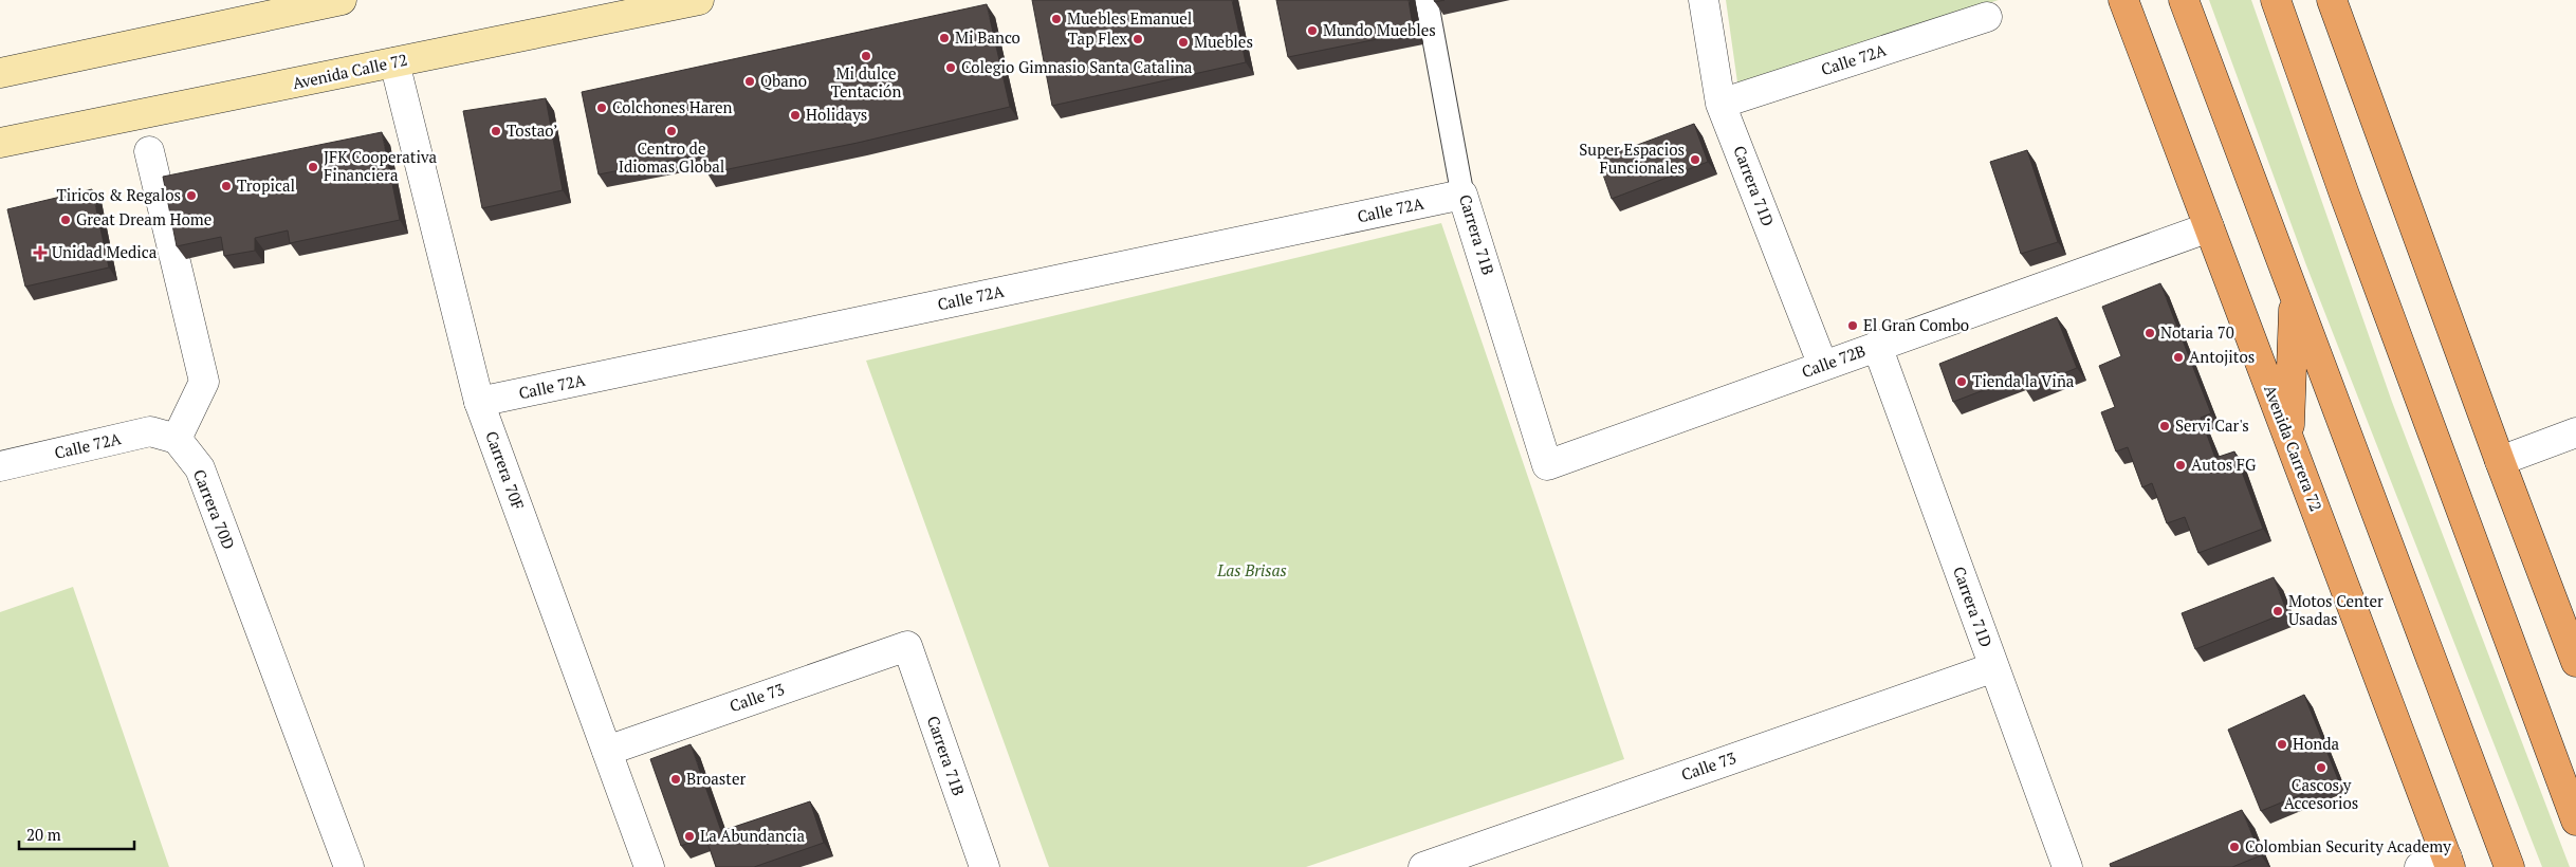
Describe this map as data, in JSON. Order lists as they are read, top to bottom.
{
  "streets": {
    "highway": ["Avenida Carrera 72"],
    "main road": ["Avenida Calle 72"],
    "street": [
      "Calle 72A",
      "Carrera 71D",
      "Carrera 71B",
      "Calle 72B",
      "Carrera 70F",
      "Carrera 70D",
      "Calle 73"
    ]
  },
  "crossings": [
    ["Calle 72A", "Carrera 71D"],
    ["Calle 72A", "Carrera 71B"],
    ["Calle 72A", "Carrera 70F"],
    ["Calle 72A", "Carrera 70D"],
    ["Avenida Calle 72", "Carrera 70F"],
    ["Carrera 71D", "Calle 72B"],
    ["Carrera 71D", "Calle 73"],
    ["Carrera 71B", "Calle 72B"],
    ["Carrera 71B", "Calle 73"],
    ["Calle 72B", "Avenida Carrera 72"],
    ["Carrera 70F", "Calle 73"]
  ],
  "parks": ["Las Brisas"],
  "places": {
    "other": [
      "Muebles Emanuel",
      "Mundo Muebles",
      "Mi Banco",
      "Tap Flex",
      "Muebles",
      "Mi dulce Tentación",
      "Colegio Gimnasio Santa Catalina",
      "Qbano",
      "Colchones Haren",
      "Holidays",
      "Tostao’",
      "Centro de Idiomas Global",
      "Super Espacios Funcionales",
      "JFK Cooperativa Financiera",
      "Tropical",
      "Tiricos & Regalos",
      "Great Dream Home",
      "El Gran Combo",
      "Notaria 70",
      "Antojitos",
      "Tienda la Viña",
      "Servi Car's",
      "Autos FG",
      "Motos Center Usadas",
      "Honda",
      "Cascos y Accesorios",
      "Broaster",
      "La Abundancia",
      "Colombian Security Academy"
    ],
    "health": ["Unidad Medica"]
  },
  "scale_bar": "20 m"
}
